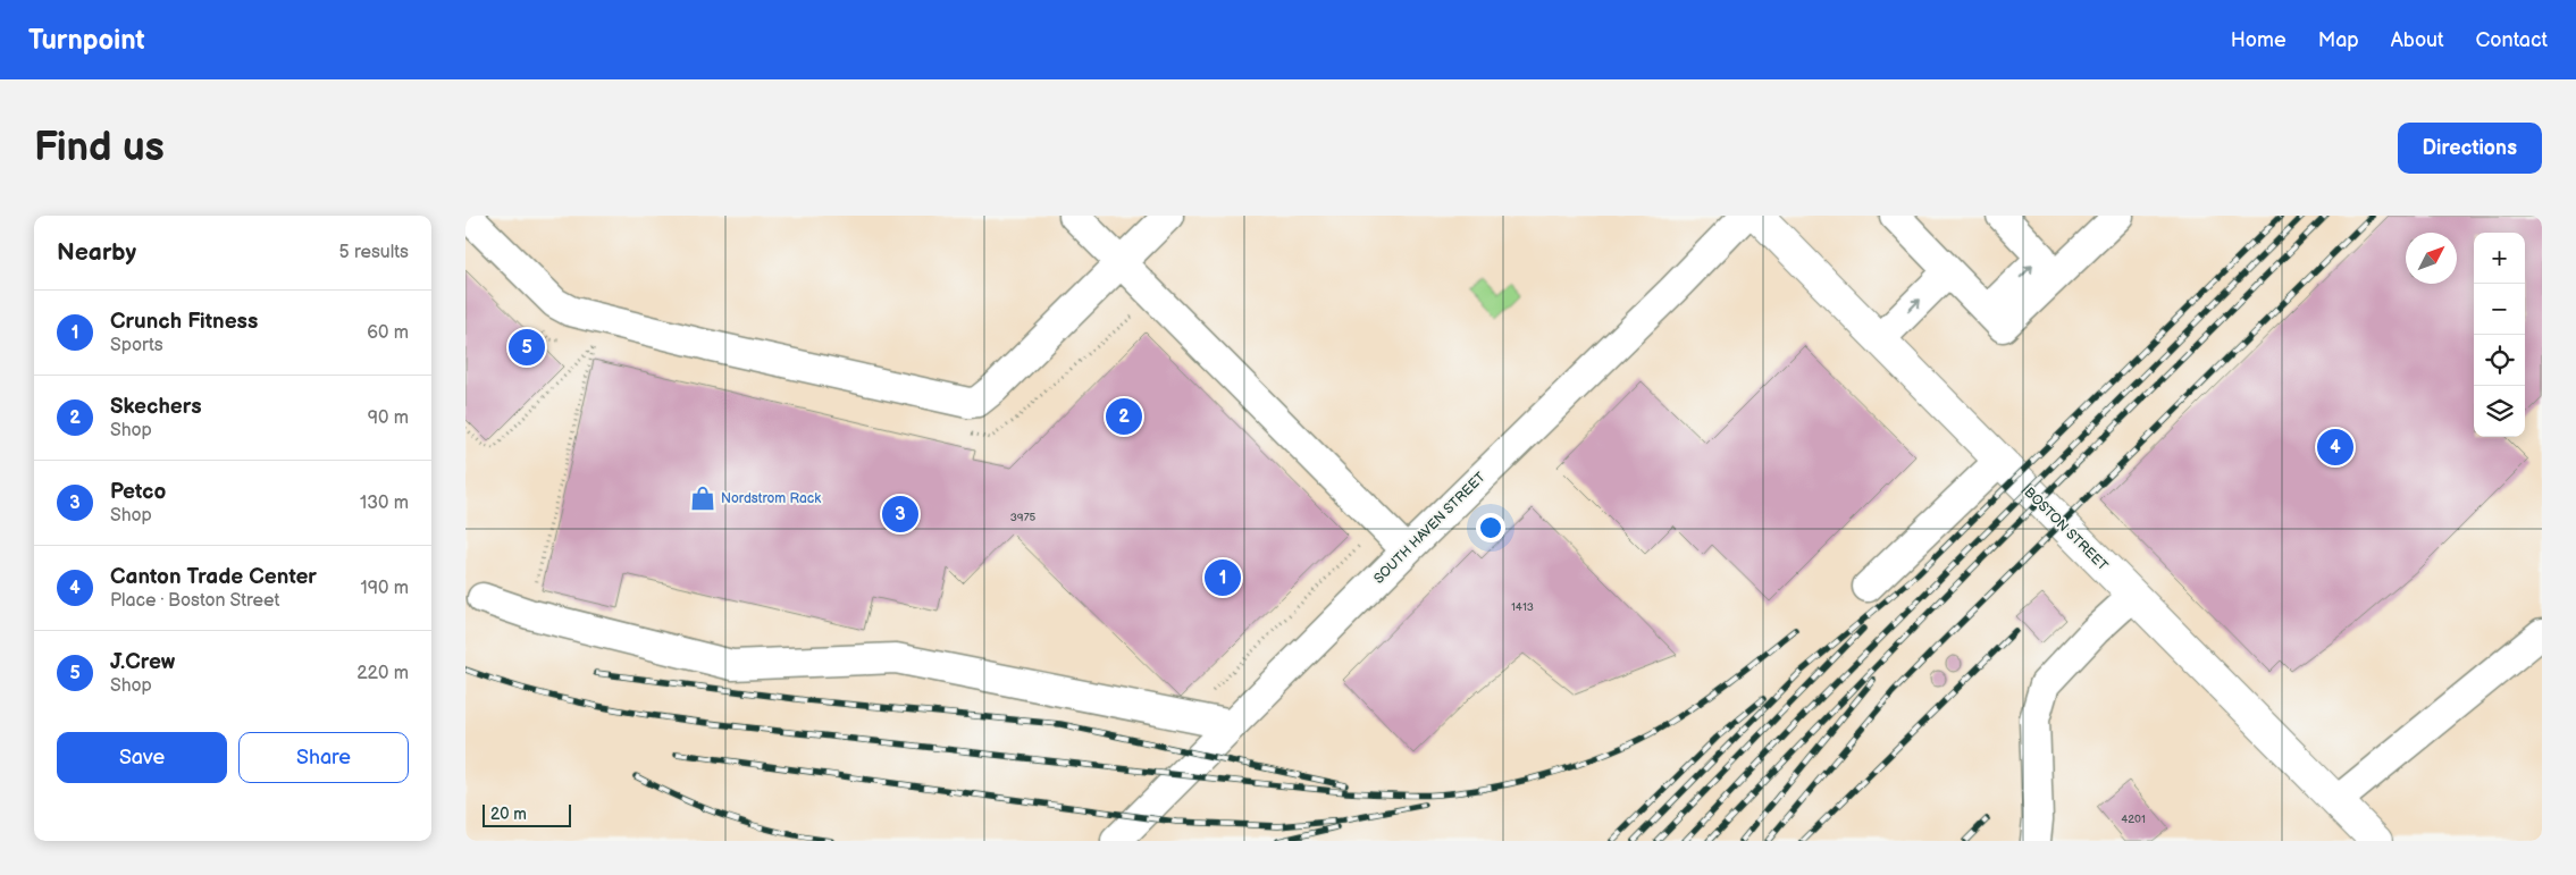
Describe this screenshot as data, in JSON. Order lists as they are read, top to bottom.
{
  "streets": {
    "main road": ["BOSTON STREET"],
    "street": ["SOUTH HAVEN STREET"]
  },
  "places": {
    "shop": ["Nordstrom Rack"]
  },
  "house_numbers": ["3975", "1413", "4201"],
  "scale_bar": "20 m",
  "north": "top right",
  "page": {
    "header": "Turnpoint",
    "nav": [
      "Home",
      "Map",
      "About",
      "Contact"
    ],
    "buttons": [
      "Directions",
      ["Save", "Share"]
    ],
    "title": "Find us",
    "heading": ["Nearby", "5 results"],
    "map_buttons": ["+", "−"],
    "list": [
      {
        "mark": "1",
        "name": "Crunch Fitness",
        "note": "Sports",
        "value": "60 m"
      },
      {
        "mark": "2",
        "name": "Skechers",
        "note": "Shop",
        "value": "90 m"
      },
      {
        "mark": "3",
        "name": "Petco",
        "note": "Shop",
        "value": "130 m"
      },
      {
        "mark": "4",
        "name": "Canton Trade Center",
        "note": "Place · Boston Street",
        "value": "190 m"
      },
      {
        "mark": "5",
        "name": "J.Crew",
        "note": "Shop",
        "value": "220 m"
      }
    ],
    "pins": [
      "5",
      "2",
      "4",
      "3",
      "1"
    ],
    "scale": "20 m"
  }
}
